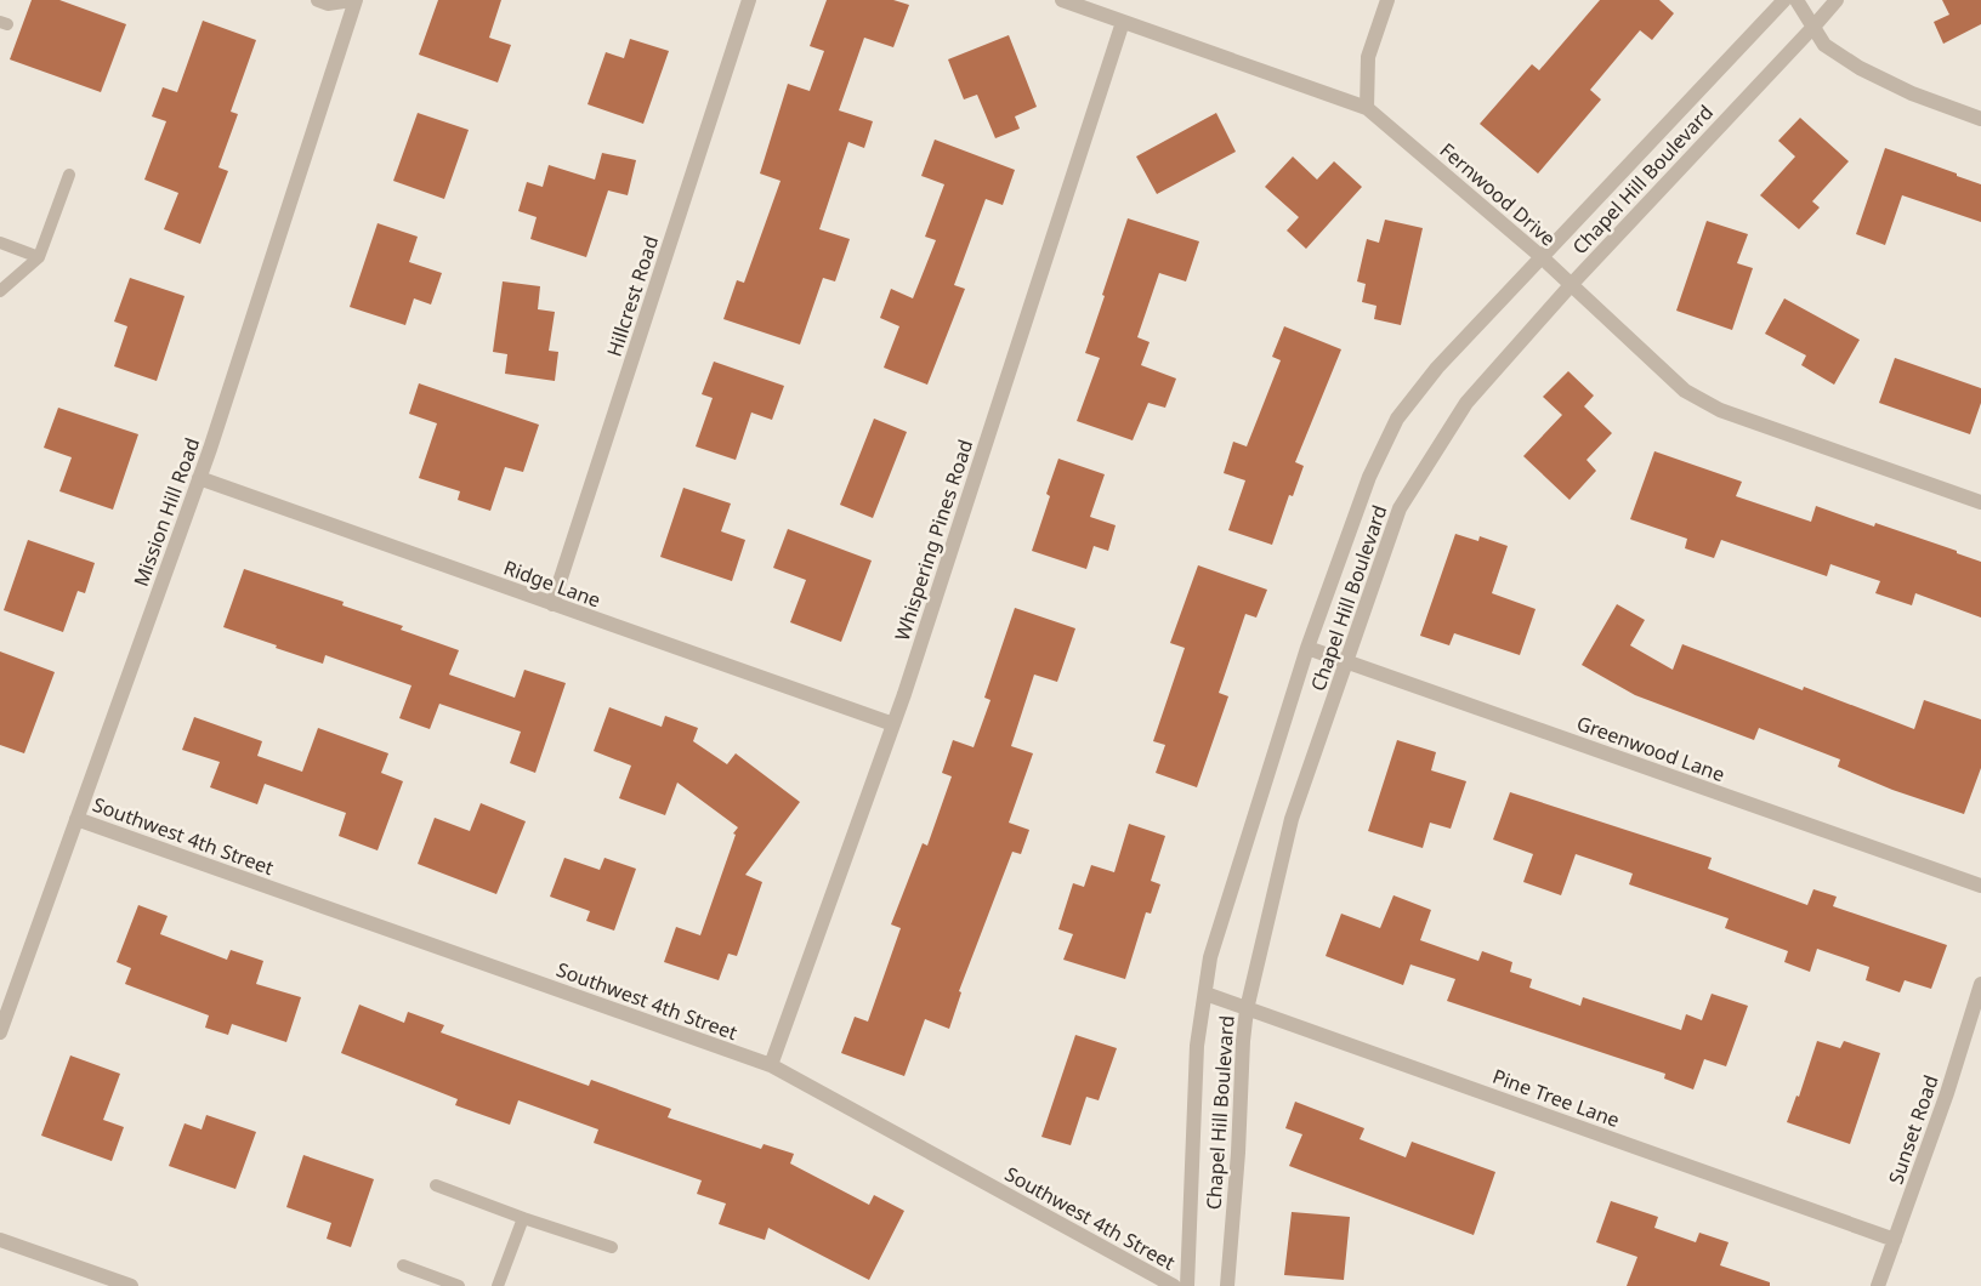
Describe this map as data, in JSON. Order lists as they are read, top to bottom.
{
  "streets": {
    "street": [
      "Chapel Hill Boulevard",
      "Fernwood Drive",
      "Hillcrest Road",
      "Mission Hill Road",
      "Whispering Pines Road",
      "Ridge Lane",
      "Greenwood Lane",
      "Southwest 4th Street",
      "Pine Tree Lane",
      "Sunset Road"
    ]
  },
  "crossings": [
    ["Chapel Hill Boulevard", "Fernwood Drive"],
    ["Chapel Hill Boulevard", "Greenwood Lane"],
    ["Chapel Hill Boulevard", "Pine Tree Lane"],
    ["Fernwood Drive", "Whispering Pines Road"],
    ["Hillcrest Road", "Ridge Lane"],
    ["Mission Hill Road", "Ridge Lane"],
    ["Mission Hill Road", "Southwest 4th Street"],
    ["Whispering Pines Road", "Ridge Lane"],
    ["Whispering Pines Road", "Southwest 4th Street"],
    ["Pine Tree Lane", "Sunset Road"]
  ]
}
